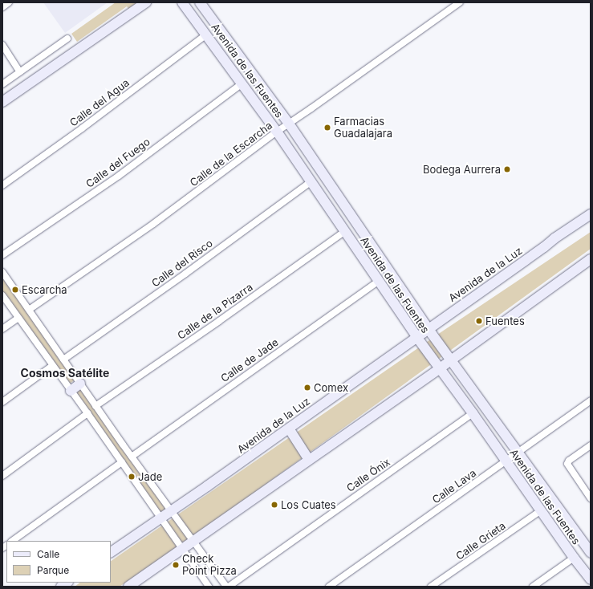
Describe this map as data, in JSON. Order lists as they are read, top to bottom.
{
  "streets": {
    "main road": ["Avenida de las Fuentes", "Avenida de la Luz"],
    "street": [
      "Calle del Agua",
      "Calle de la Escarcha",
      "Calle del Fuego",
      "Calle del Risco",
      "Calle de la Pizarra",
      "Calle de Jade",
      "Calle Ónix",
      "Calle Lava",
      "Calle Grieta"
    ]
  },
  "crossings": [
    ["Avenida de las Fuentes", "Calle del Agua"],
    ["Avenida de las Fuentes", "Calle de la Escarcha"],
    ["Avenida de las Fuentes", "Calle del Fuego"],
    ["Avenida de las Fuentes", "Calle del Risco"],
    ["Avenida de las Fuentes", "Avenida de la Luz"],
    ["Avenida de las Fuentes", "Calle de la Pizarra"],
    ["Avenida de las Fuentes", "Calle de Jade"],
    ["Avenida de las Fuentes", "Calle Ónix"],
    ["Avenida de las Fuentes", "Calle Lava"],
    ["Avenida de las Fuentes", "Calle Grieta"]
  ],
  "districts": ["Cosmos Satélite"],
  "places": [
    "Farmacias Guadalajara",
    "Bodega Aurrera",
    "Escarcha",
    "Fuentes",
    "Comex",
    "Jade",
    "Los Cuates",
    "Check Point Pizza"
  ],
  "legend": ["Calle", "Parque"]
}
